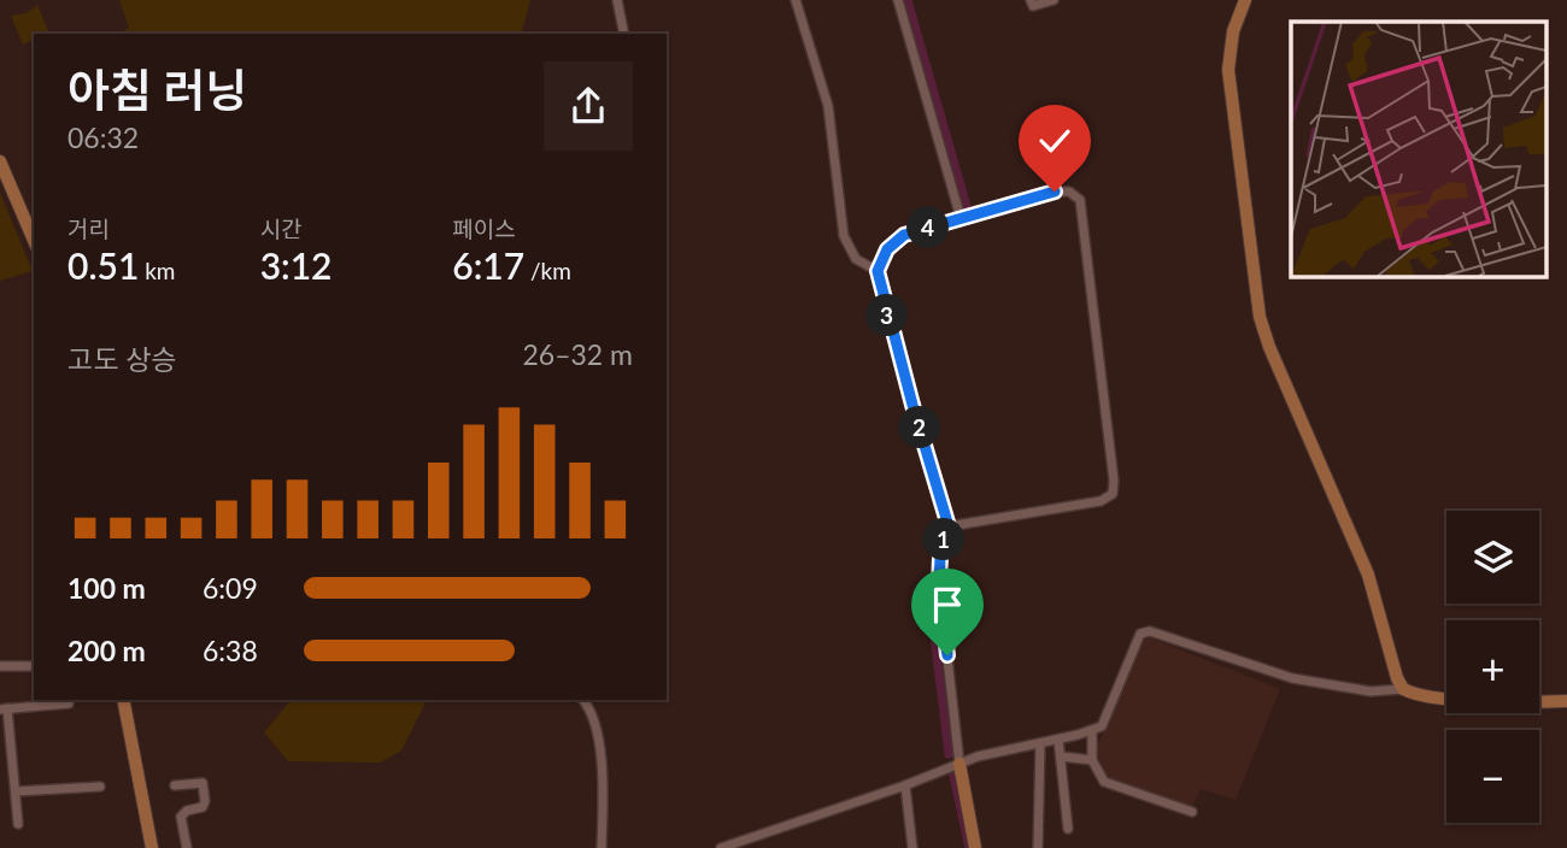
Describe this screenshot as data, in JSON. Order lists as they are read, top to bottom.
{
  "page": {
    "heading": ["아침 러닝", "06:32"],
    "stats": [
      ["거리", "0.51 km"],
      ["시간", "3:12"],
      ["페이스", "6:17 /km"]
    ],
    "pins": [
      "4",
      "3",
      "2",
      "1"
    ],
    "chart": ["고도 상승", "26–32 m"],
    "map_buttons": ["+", "−"],
    "list": [
      {
        "name": "100 m",
        "note": "6:09"
      },
      {
        "name": "200 m",
        "note": "6:38"
      }
    ]
  }
}
